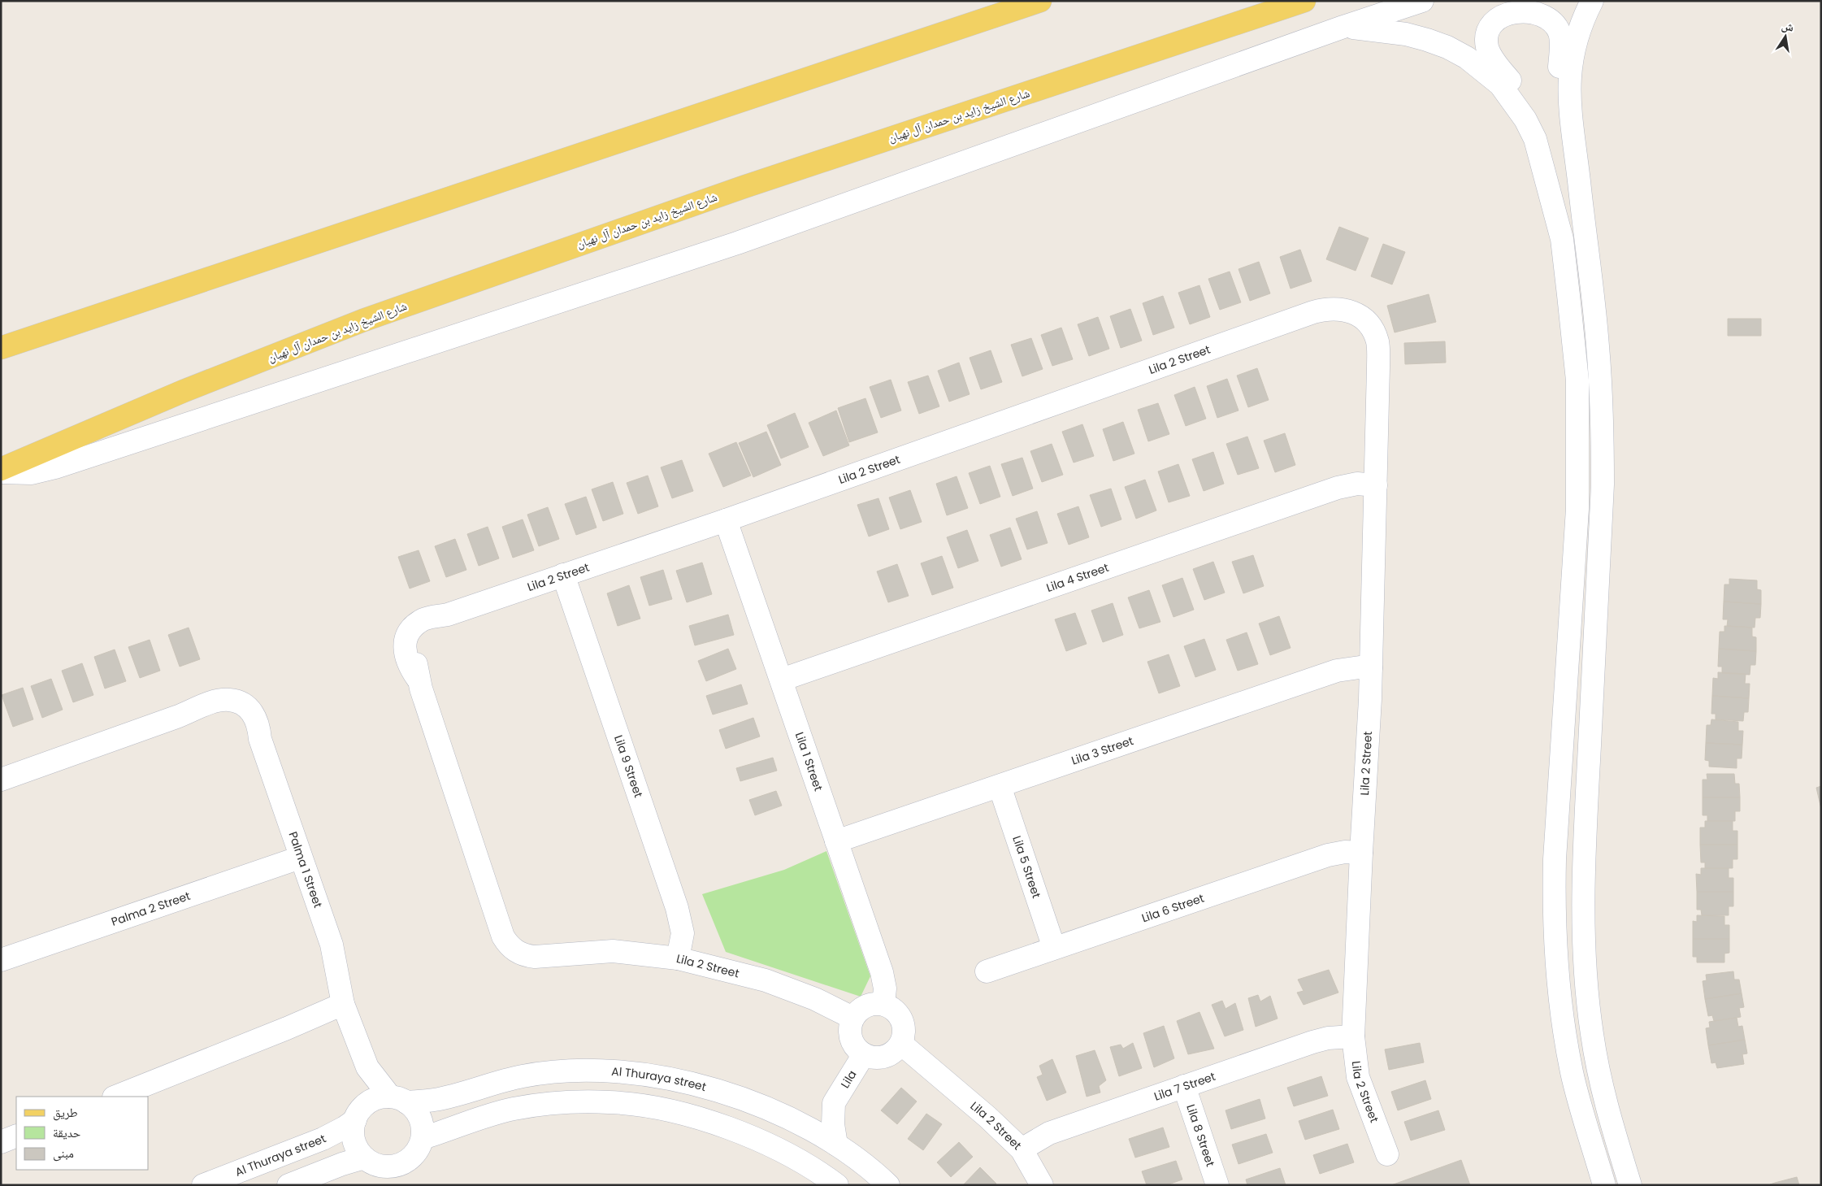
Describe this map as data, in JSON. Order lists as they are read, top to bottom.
{
  "streets": {
    "main road": ["شارع الشيخ زايد بن حمدان آل نهيان"],
    "street": [
      "Lila 2 Street",
      "Lila 4 Street",
      "Lila 3 Street",
      "Lila 1 Street",
      "Lila 9 Street",
      "Lila 5 Street",
      "Palma 1 Street",
      "Lila 6 Street",
      "Palma 2 Street",
      "Lila",
      "Al Thuraya street",
      "Lila 7 Street",
      "Lila 8 Street"
    ]
  },
  "crossings": [
    ["Lila 2 Street", "Lila 4 Street"],
    ["Lila 2 Street", "Lila 3 Street"],
    ["Lila 2 Street", "Lila 1 Street"],
    ["Lila 2 Street", "Lila 9 Street"],
    ["Lila 2 Street", "Lila 6 Street"],
    ["Lila 2 Street", "Lila"],
    ["Lila 2 Street", "Lila 7 Street"],
    ["Lila 4 Street", "Lila 1 Street"],
    ["Lila 3 Street", "Lila 1 Street"],
    ["Lila 3 Street", "Lila 5 Street"],
    ["Lila 1 Street", "Lila"],
    ["Lila 5 Street", "Lila 6 Street"],
    ["Palma 1 Street", "Palma 2 Street"],
    ["Lila", "Al Thuraya street"],
    ["Lila 7 Street", "Lila 8 Street"]
  ],
  "legend": ["طريق", "حديقة", "مبنى"],
  "north": "top"
}
